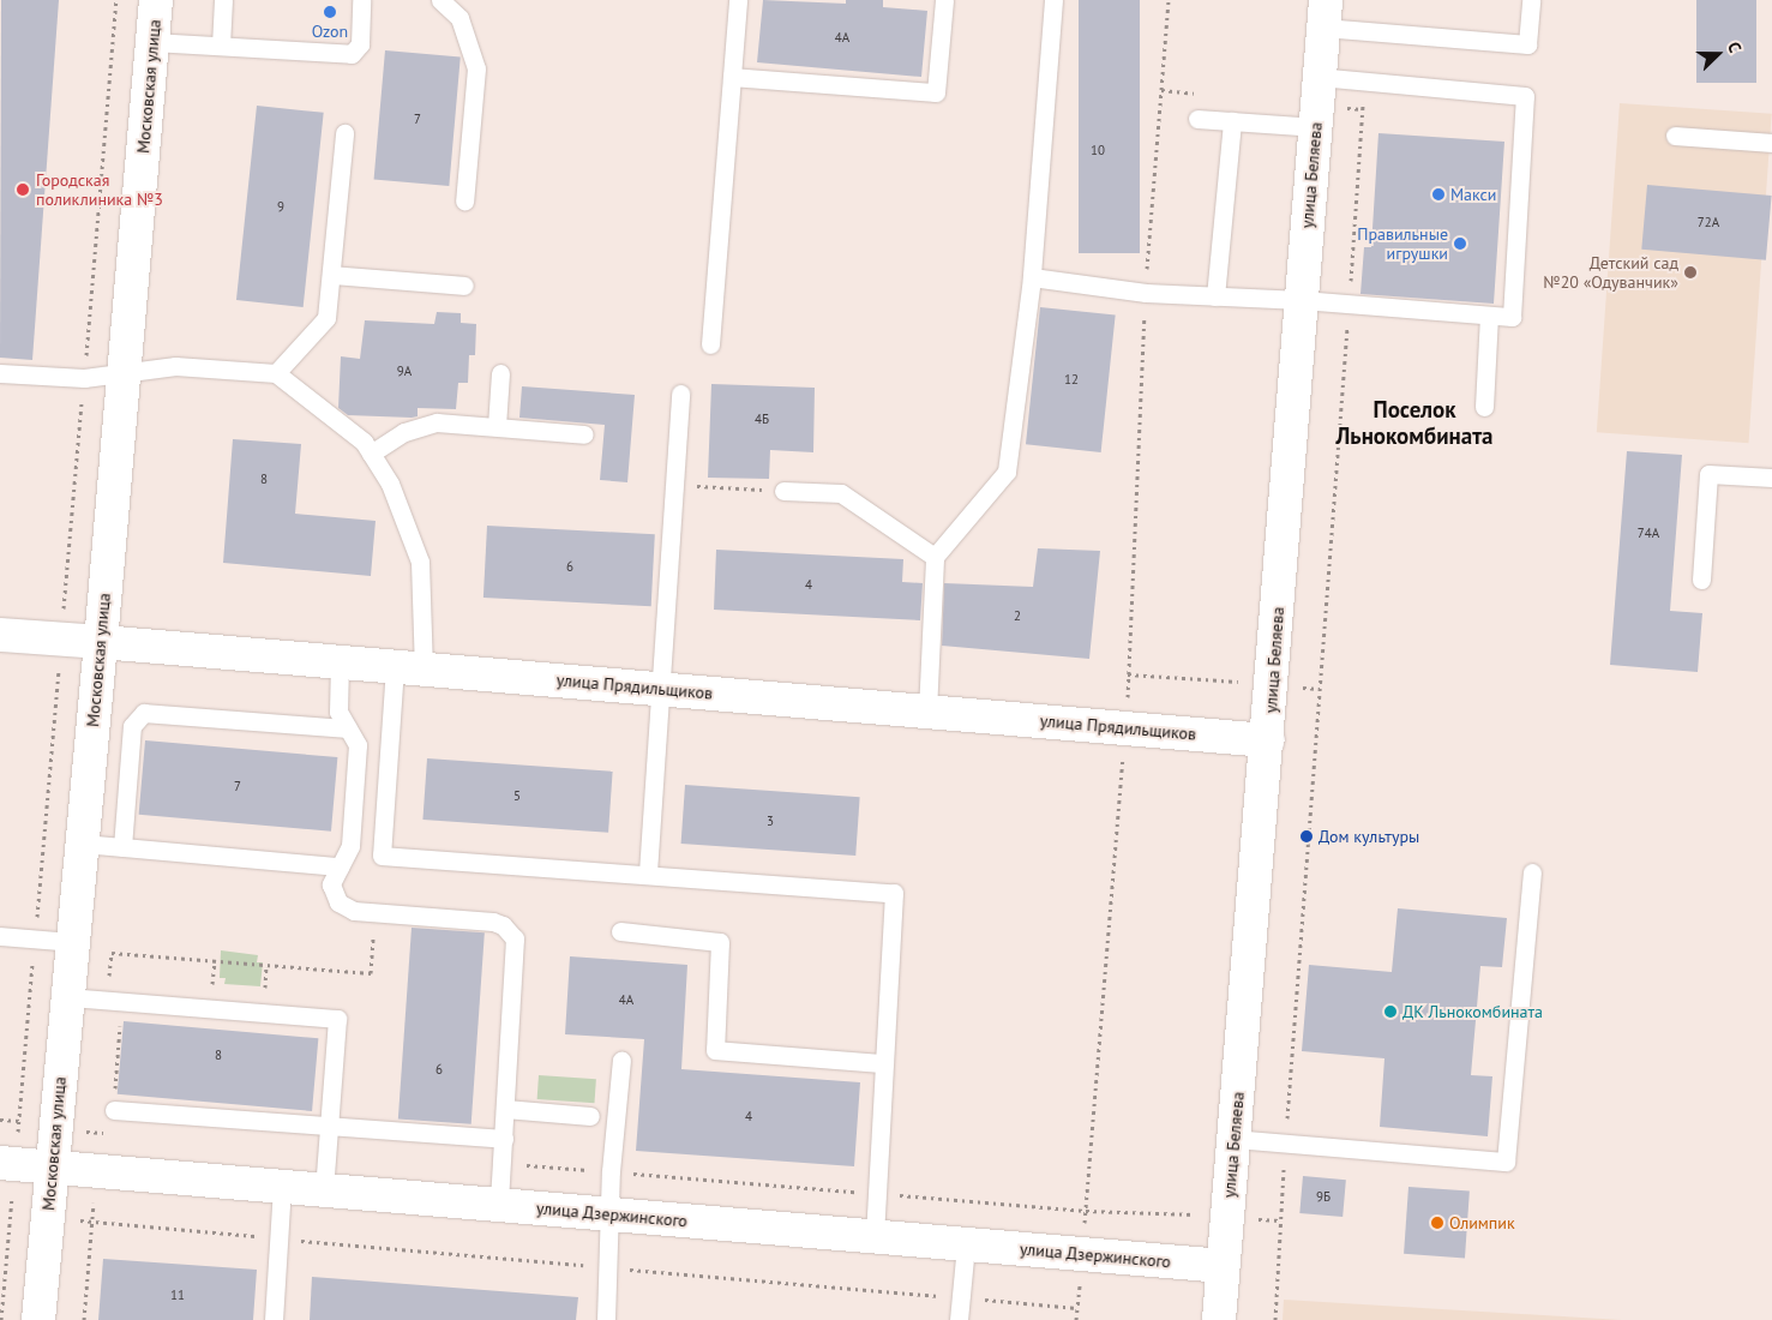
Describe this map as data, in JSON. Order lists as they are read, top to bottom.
{
  "streets": {
    "street": [
      "Московская улица",
      "улица Беляева",
      "улица Прядильщиков",
      "улица Дзержинского"
    ]
  },
  "crossings": [
    ["Московская улица", "улица Прядильщиков"],
    ["Московская улица", "улица Дзержинского"],
    ["улица Беляева", "улица Прядильщиков"],
    ["улица Беляева", "улица Дзержинского"]
  ],
  "districts": ["Поселок Льнокомбината"],
  "places": [
    "Ozon",
    "Городская поликлиника №3",
    "Макси",
    "Правильные игрушки",
    "Детский сад №20 «Одуванчик»",
    "Дом культуры",
    "ДК Льнокомбината",
    "Олимпик"
  ],
  "house_numbers": [
    "4А",
    "7",
    "10",
    "9",
    "72А",
    "9А",
    "12",
    "4Б",
    "8",
    "74А",
    "6",
    "4",
    "2",
    "7",
    "5",
    "3",
    "4А",
    "8",
    "6",
    "4",
    "9Б",
    "11"
  ],
  "north": "right"
}
